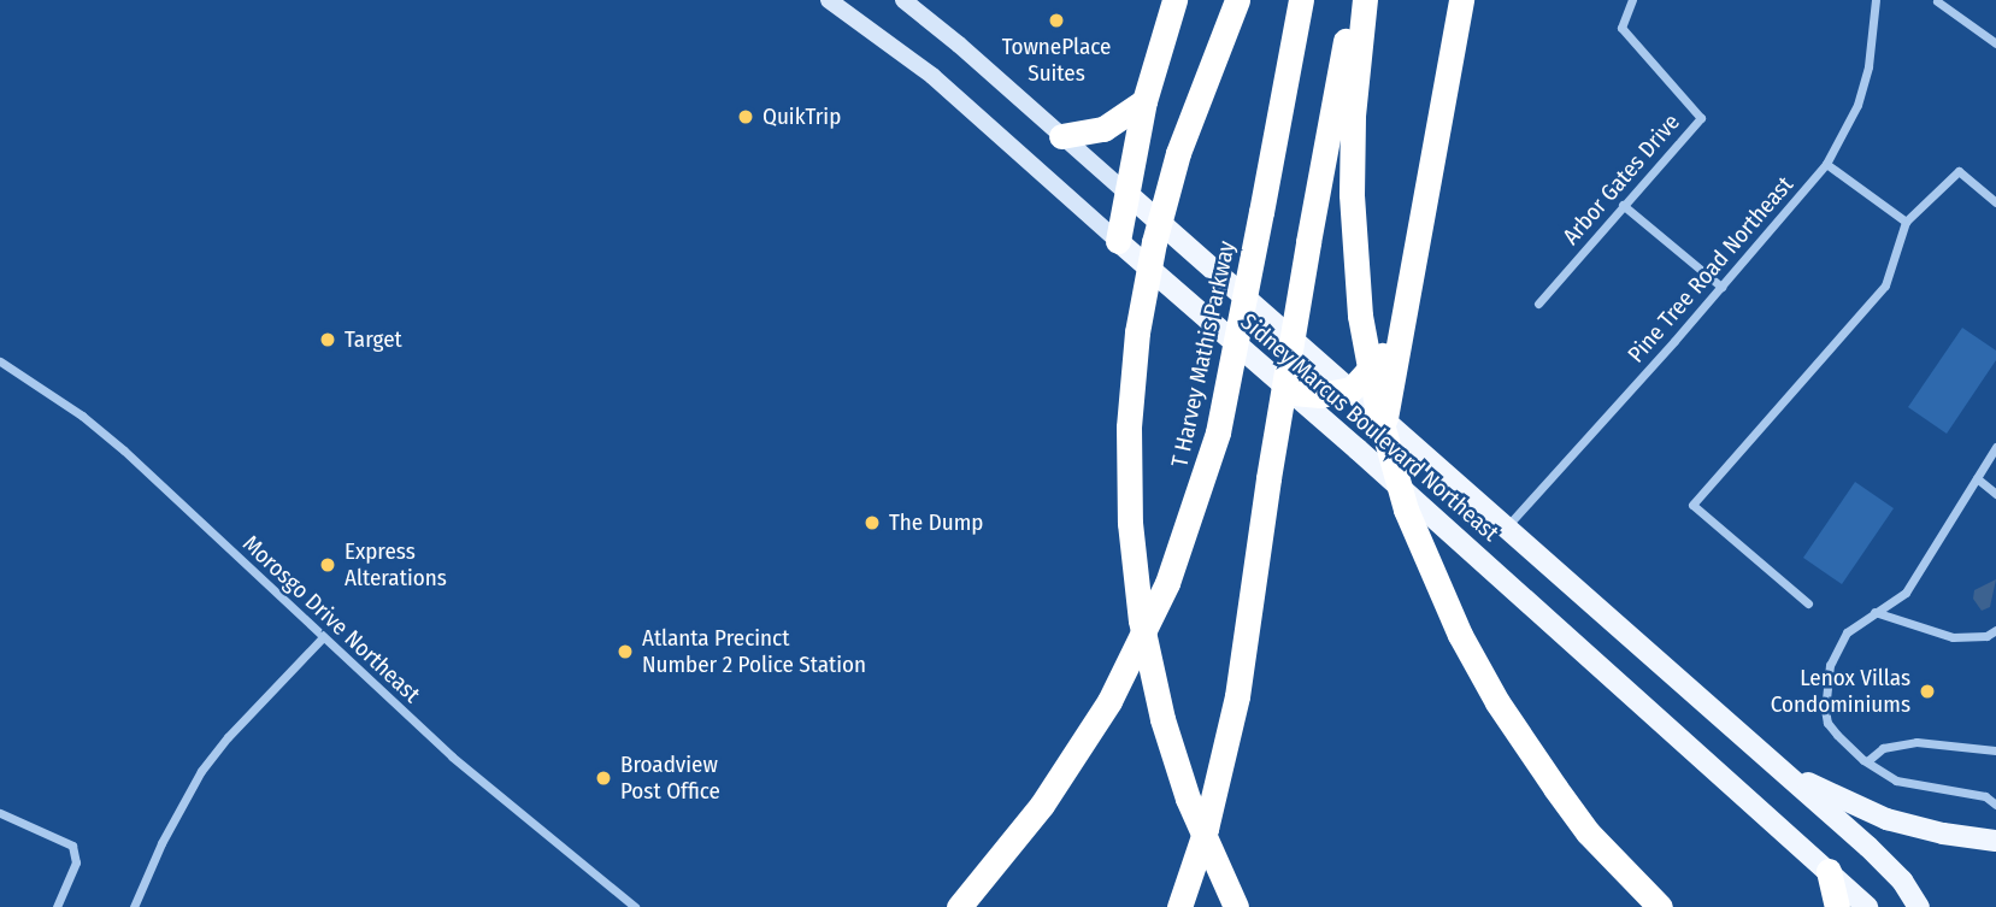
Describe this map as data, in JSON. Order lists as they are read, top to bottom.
{
  "streets": {
    "highway": ["T Harvey Mathis Parkway"],
    "main road": ["Sidney Marcus Boulevard Northeast"],
    "street": ["Arbor Gates Drive", "Pine Tree Road Northeast", "Morosgo Drive Northeast"]
  },
  "crossings": [
    ["Pine Tree Road Northeast", "Sidney Marcus Boulevard Northeast"]
  ],
  "places": [
    "TownePlace Suites",
    "QuikTrip",
    "Target",
    "The Dump",
    "Express Alterations",
    "Atlanta Precinct Number 2 Police Station",
    "Lenox Villas Condominiums",
    "Broadview Post Office"
  ]
}
